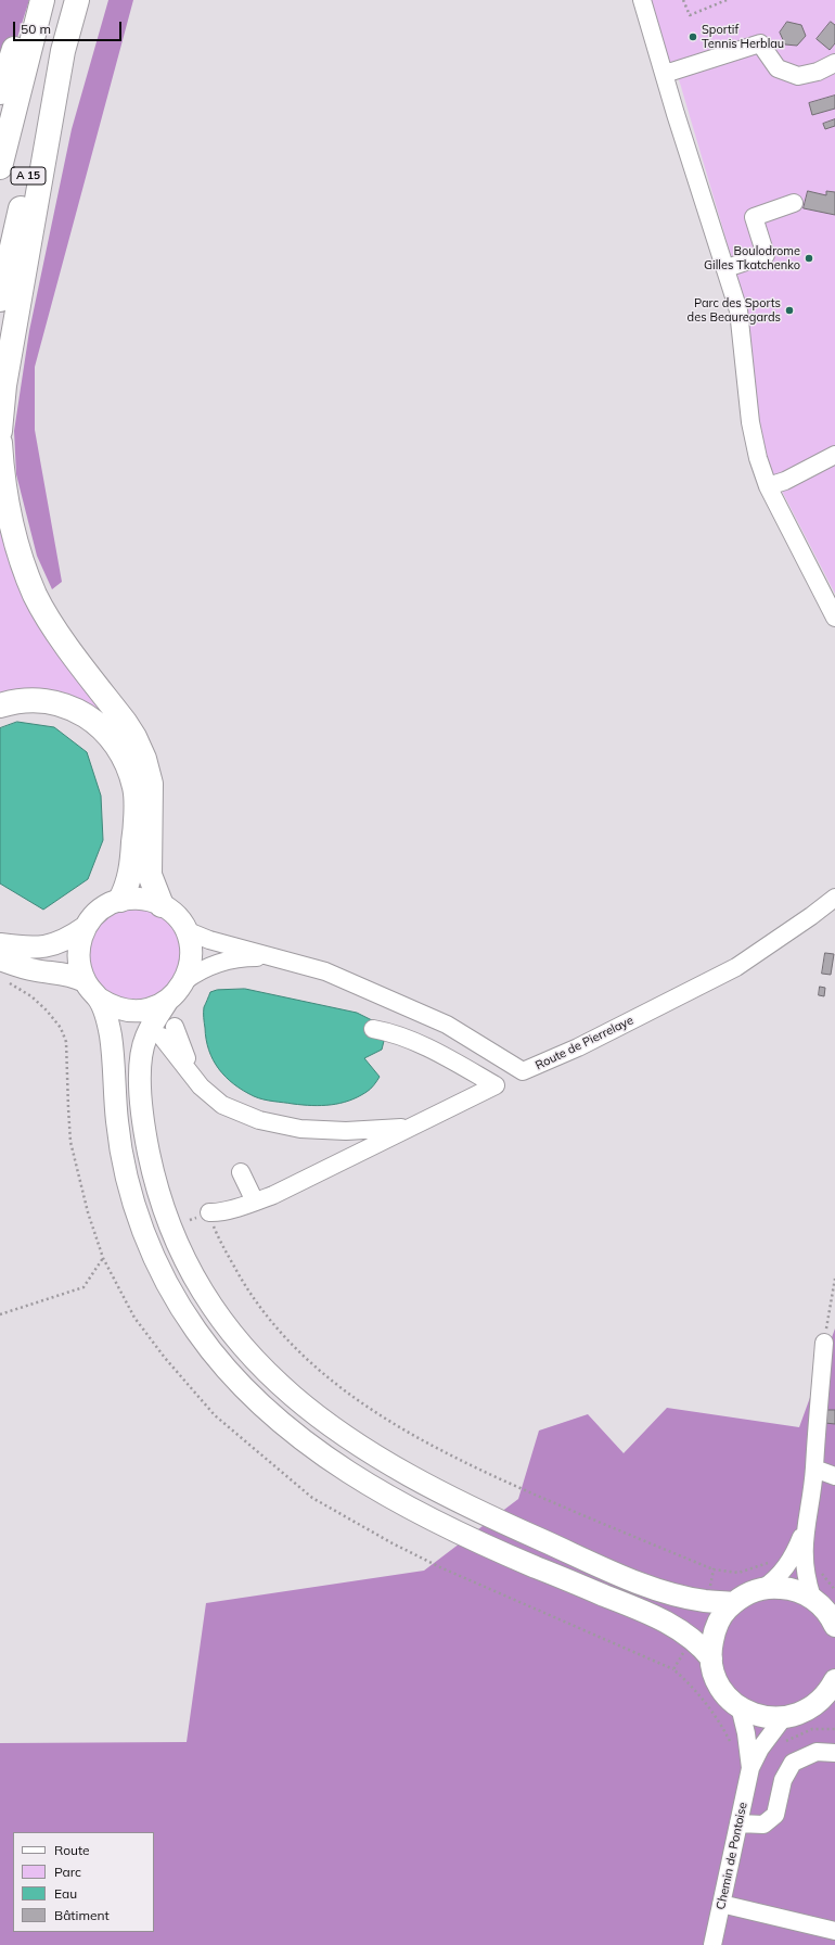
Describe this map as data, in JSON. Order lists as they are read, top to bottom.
{
  "streets": {
    "highway": ["A 15"],
    "street": ["Route de Pierrelaye", "Chemin de Pontoise"]
  },
  "places": ["Sportif Tennis Herblau", "Boulodrome Gilles Tkatchenko", "Parc des Sports des Beauregards"],
  "legend": [
    "Route",
    "Parc",
    "Eau",
    "Bâtiment"
  ],
  "scale_bar": "50 m"
}
